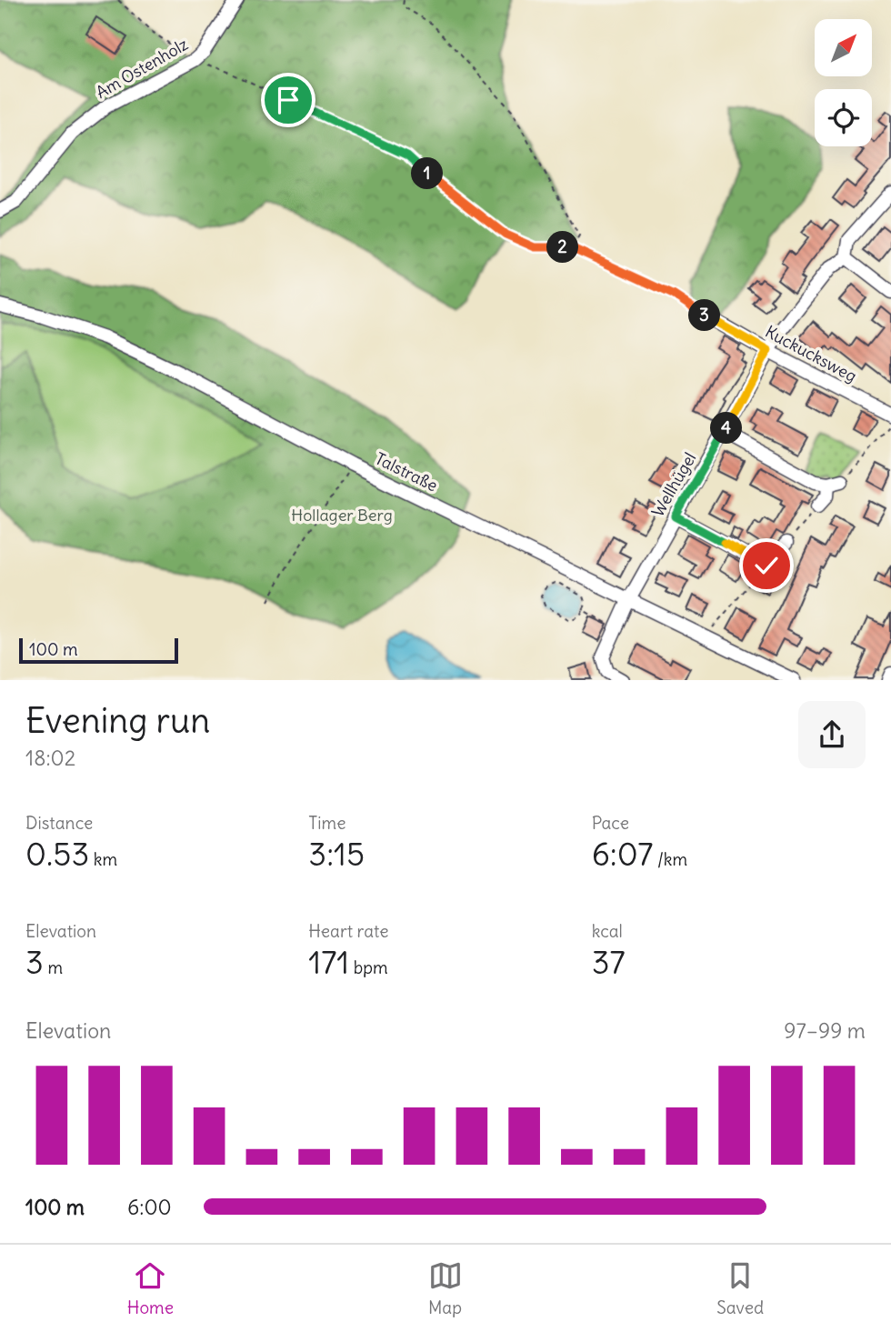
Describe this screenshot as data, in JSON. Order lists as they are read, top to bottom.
{
  "streets": {
    "street": [
      "Am Ostenholz",
      "Kuckucksweg",
      "Talstraße",
      "Wellhügel"
    ]
  },
  "crossings": [
    ["Kuckucksweg", "Wellhügel"],
    ["Talstraße", "Wellhügel"]
  ],
  "parks": ["Hollager Berg"],
  "scale_bar": "100 m",
  "north": "top right",
  "page": {
    "pins": [
      "1",
      "2",
      "3",
      "4"
    ],
    "scale": "100 m",
    "heading": ["Evening run", "18:02"],
    "stats": [
      ["Distance", "0.53 km"],
      ["Time", "3:15"],
      ["Pace", "6:07 /km"],
      ["Elevation", "3 m"],
      ["Heart rate", "171 bpm"],
      ["kcal", "37"]
    ],
    "chart": ["Elevation", "97–99 m"],
    "list": [
      {
        "name": "100 m",
        "note": "6:00"
      }
    ],
    "tabs": ["Home", "Map", "Saved"]
  }
}
